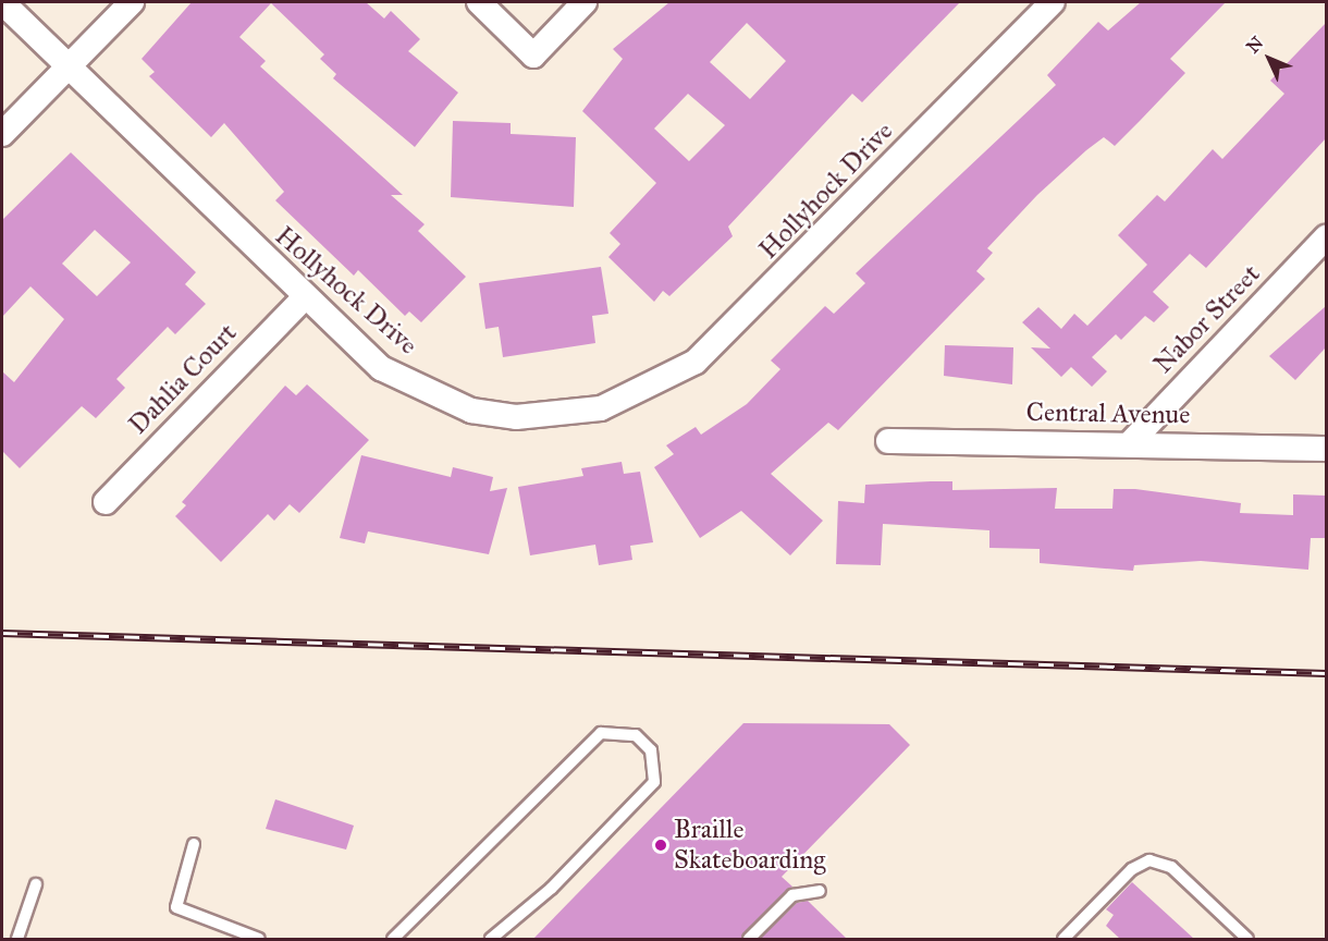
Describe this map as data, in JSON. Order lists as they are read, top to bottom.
{
  "streets": {
    "street": [
      "Hollyhock Drive",
      "Nabor Street",
      "Dahlia Court",
      "Central Avenue"
    ]
  },
  "crossings": [
    ["Hollyhock Drive", "Dahlia Court"],
    ["Nabor Street", "Central Avenue"]
  ],
  "places": ["Braille Skateboarding"],
  "north": "top left"
}
